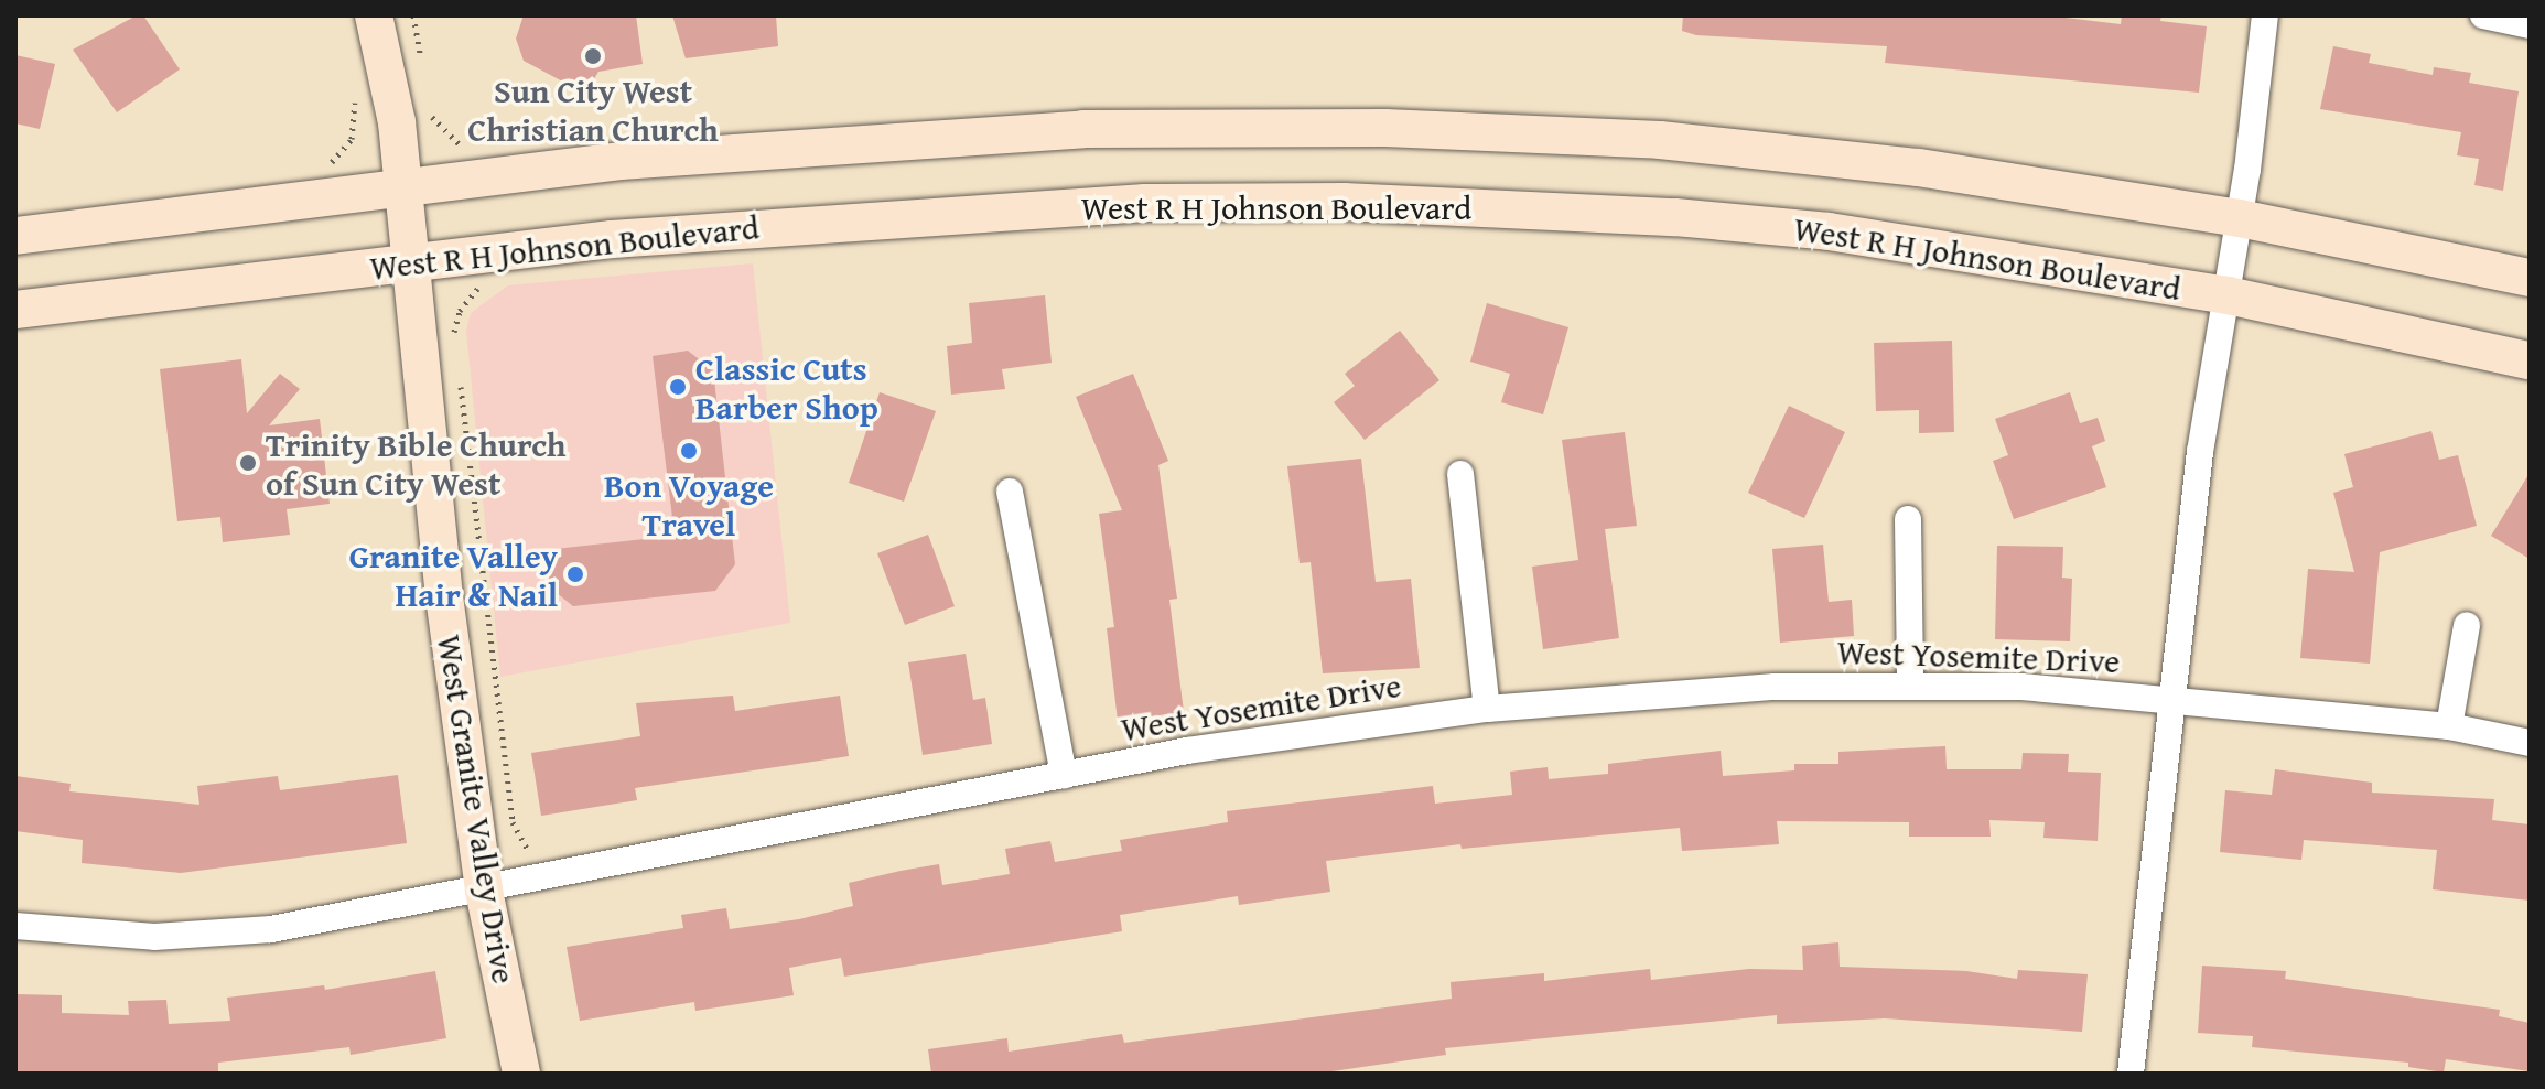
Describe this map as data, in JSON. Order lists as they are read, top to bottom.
{
  "streets": {
    "main road": ["West R H Johnson Boulevard", "West Granite Valley Drive"],
    "street": ["West Yosemite Drive"]
  },
  "crossings": [
    ["West R H Johnson Boulevard", "West Granite Valley Drive"],
    ["West Yosemite Drive", "West Granite Valley Drive"]
  ],
  "places": [
    "Sun City West Christian Church",
    "Classic Cuts Barber Shop",
    "Bon Voyage Travel",
    "Trinity Bible Church of Sun City West",
    "Granite Valley Hair & Nail"
  ]
}
